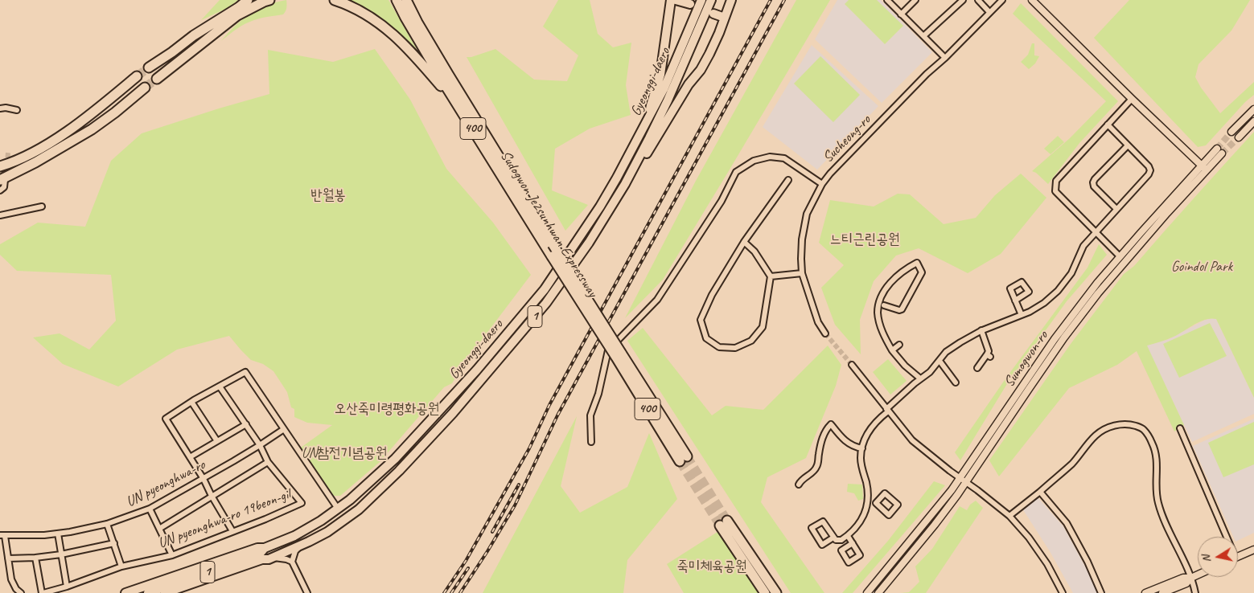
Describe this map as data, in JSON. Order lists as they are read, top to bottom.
{
  "streets": {
    "highway": ["400", "Sudogwon Je2sunhwan Expressway"],
    "main road": ["Gyeonggi-daero", "1"],
    "street": [
      "Sucheong-ro",
      "Sumogwon-ro",
      "UN pyeonghwa-ro",
      "UN pyeonghwa-ro 19beon-gil"
    ]
  },
  "crossings": [
    ["UN pyeonghwa-ro", "UN pyeonghwa-ro 19beon-gil"]
  ],
  "parks": [
    "반월봉",
    "느티근린공원",
    "Goindol Park",
    "오산죽미령평화공원",
    "UN참전기념공원",
    "죽미체육공원"
  ],
  "north": "left"
}
